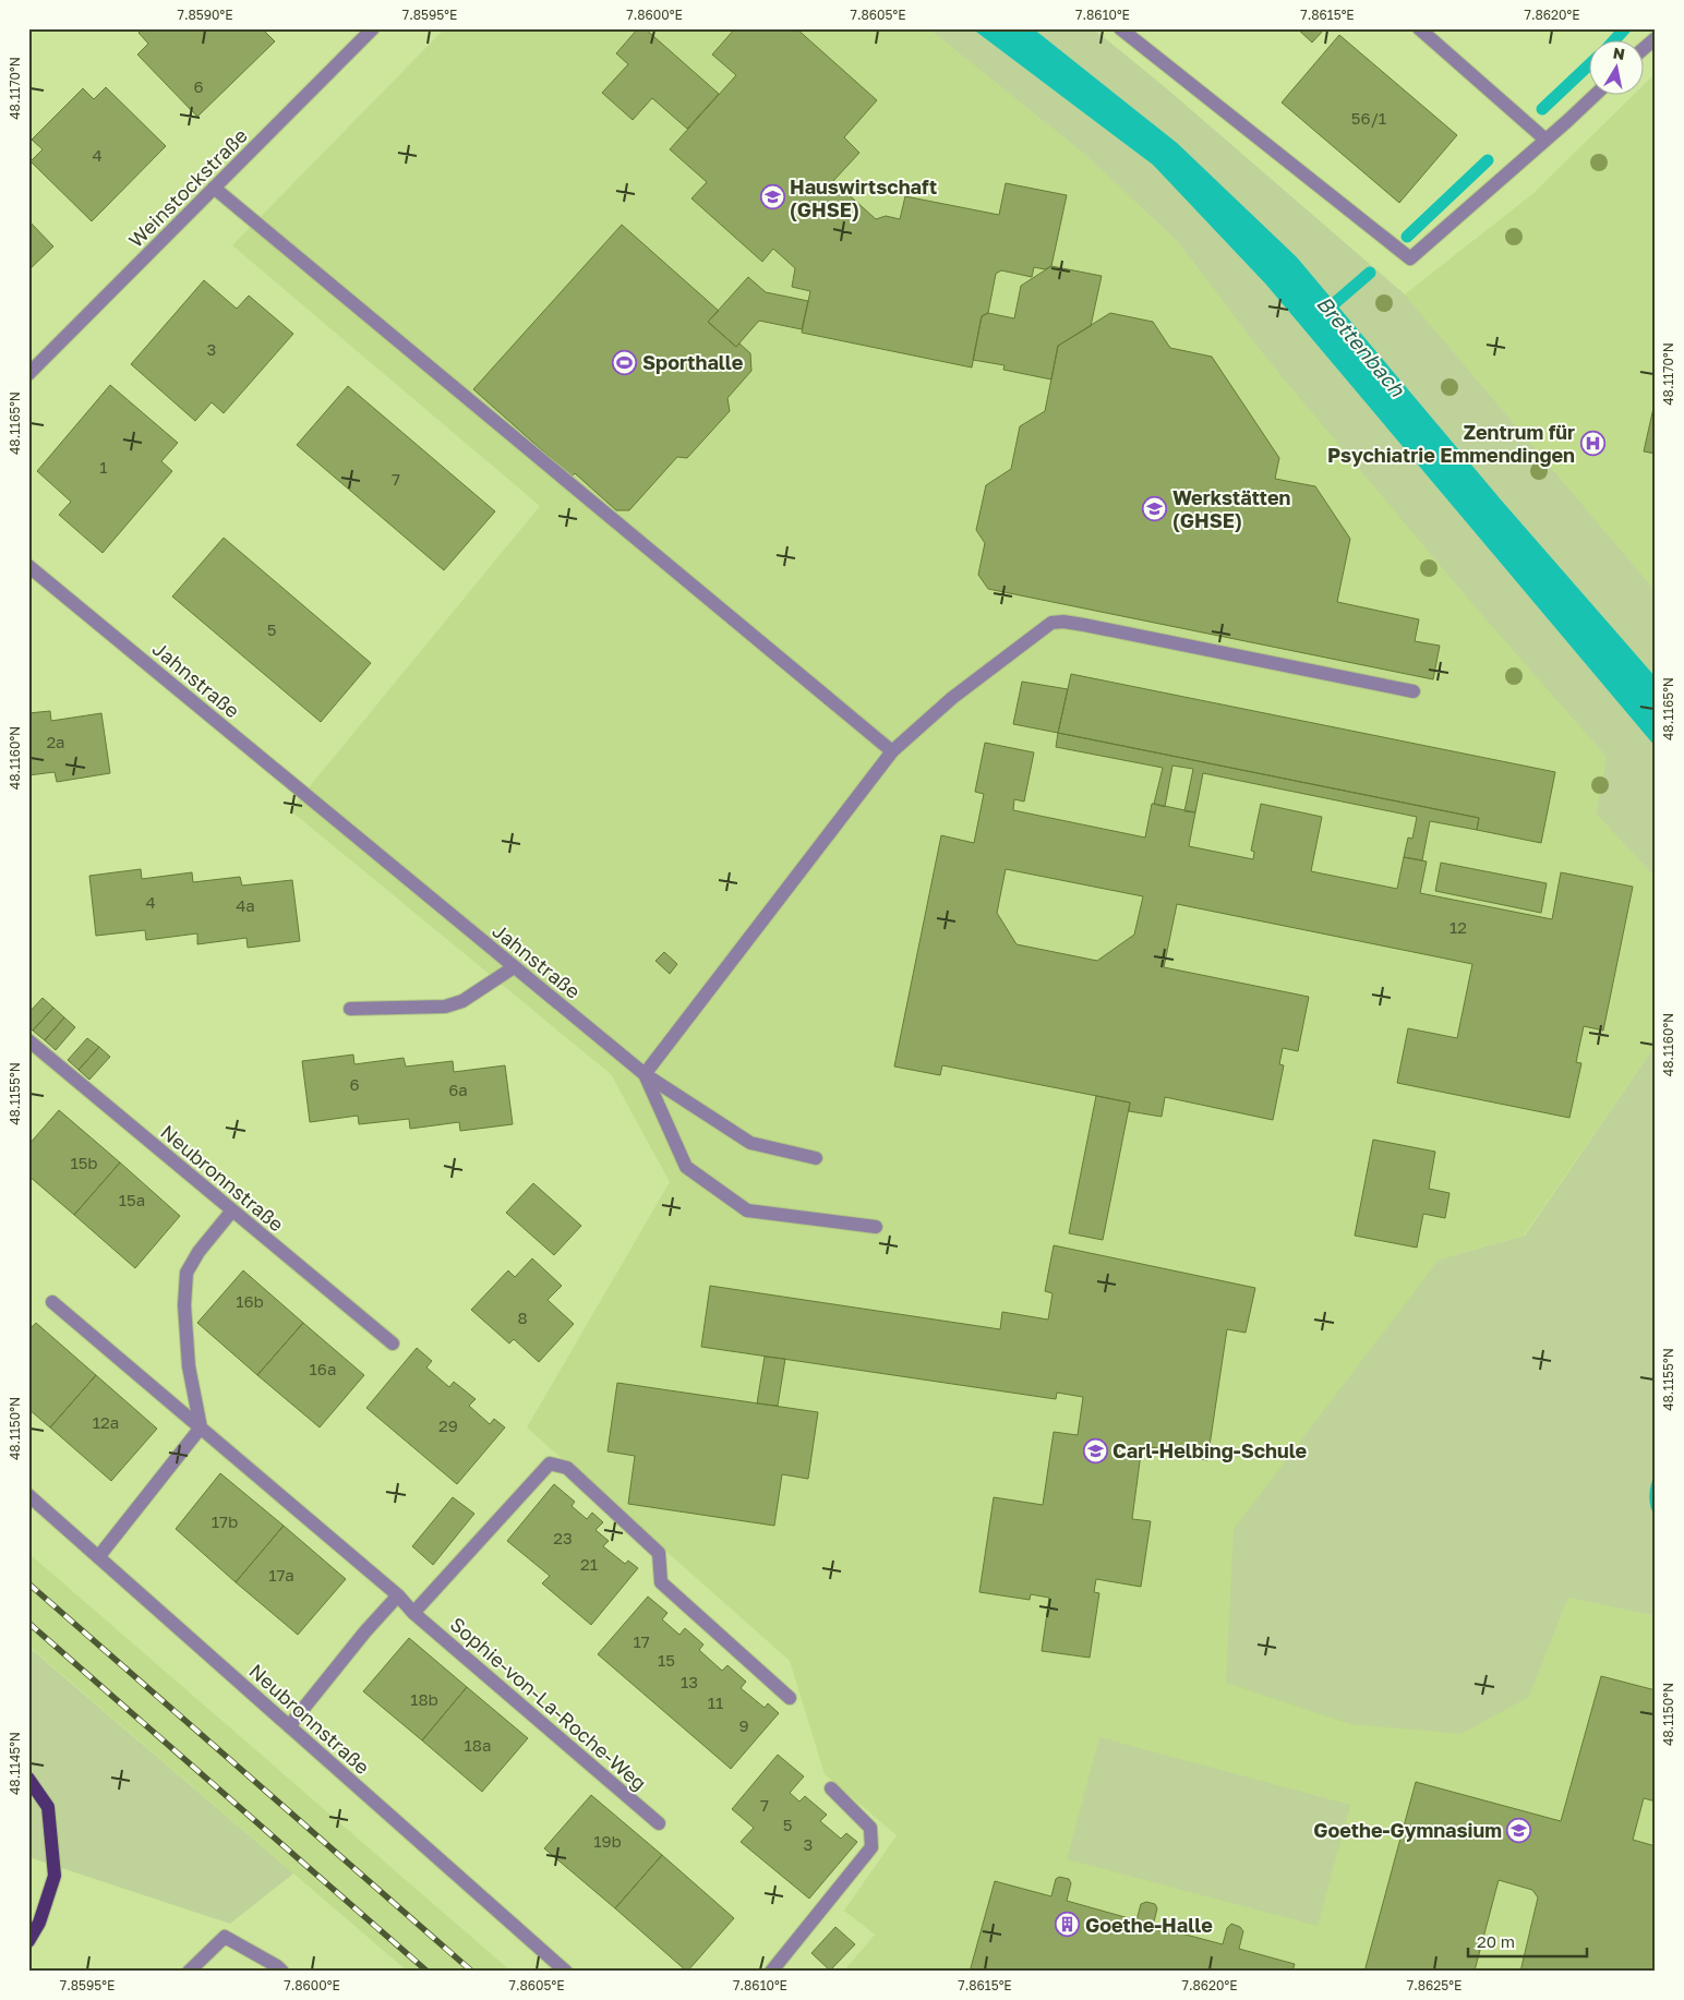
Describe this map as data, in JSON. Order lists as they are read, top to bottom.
{
  "streets": {
    "street": [
      "Weinstockstraße",
      "Jahnstraße",
      "Neubronnstraße",
      "Sophie-von-La-Roche-Weg"
    ]
  },
  "water": ["Brettenbach"],
  "places": {
    "school or university": [
      "Hauswirtschaft (GHSE)",
      "Werkstätten (GHSE)",
      "Carl-Helbing-Schule",
      "Goethe-Gymnasium"
    ],
    "sports": ["Sporthalle"],
    "hospital": ["Zentrum für Psychiatrie Emmendingen"],
    "building": ["Goethe-Halle"]
  },
  "house_numbers": [
    "6",
    "56/1",
    "4",
    "3",
    "1",
    "7",
    "5",
    "2a",
    "4",
    "4a",
    "12",
    "6",
    "6a",
    "15b",
    "15a",
    "16b",
    "8",
    "16a",
    "12a",
    "29",
    "17b",
    "23",
    "21",
    "17a",
    "17",
    "15",
    "13",
    "18b",
    "11",
    "9",
    "18a",
    "7",
    "5",
    "19b",
    "3"
  ],
  "scale_bar": "20 m",
  "north": "top",
  "coordinates": [
    "7.8590°E",
    "7.8595°E",
    "7.8600°E",
    "7.8605°E",
    "7.8610°E",
    "7.8615°E",
    "7.8620°E",
    "48.1170°N",
    "48.1165°N",
    "48.1160°N",
    "48.1155°N",
    "48.1150°N",
    "48.1145°N",
    "7.8625°E"
  ]
}
